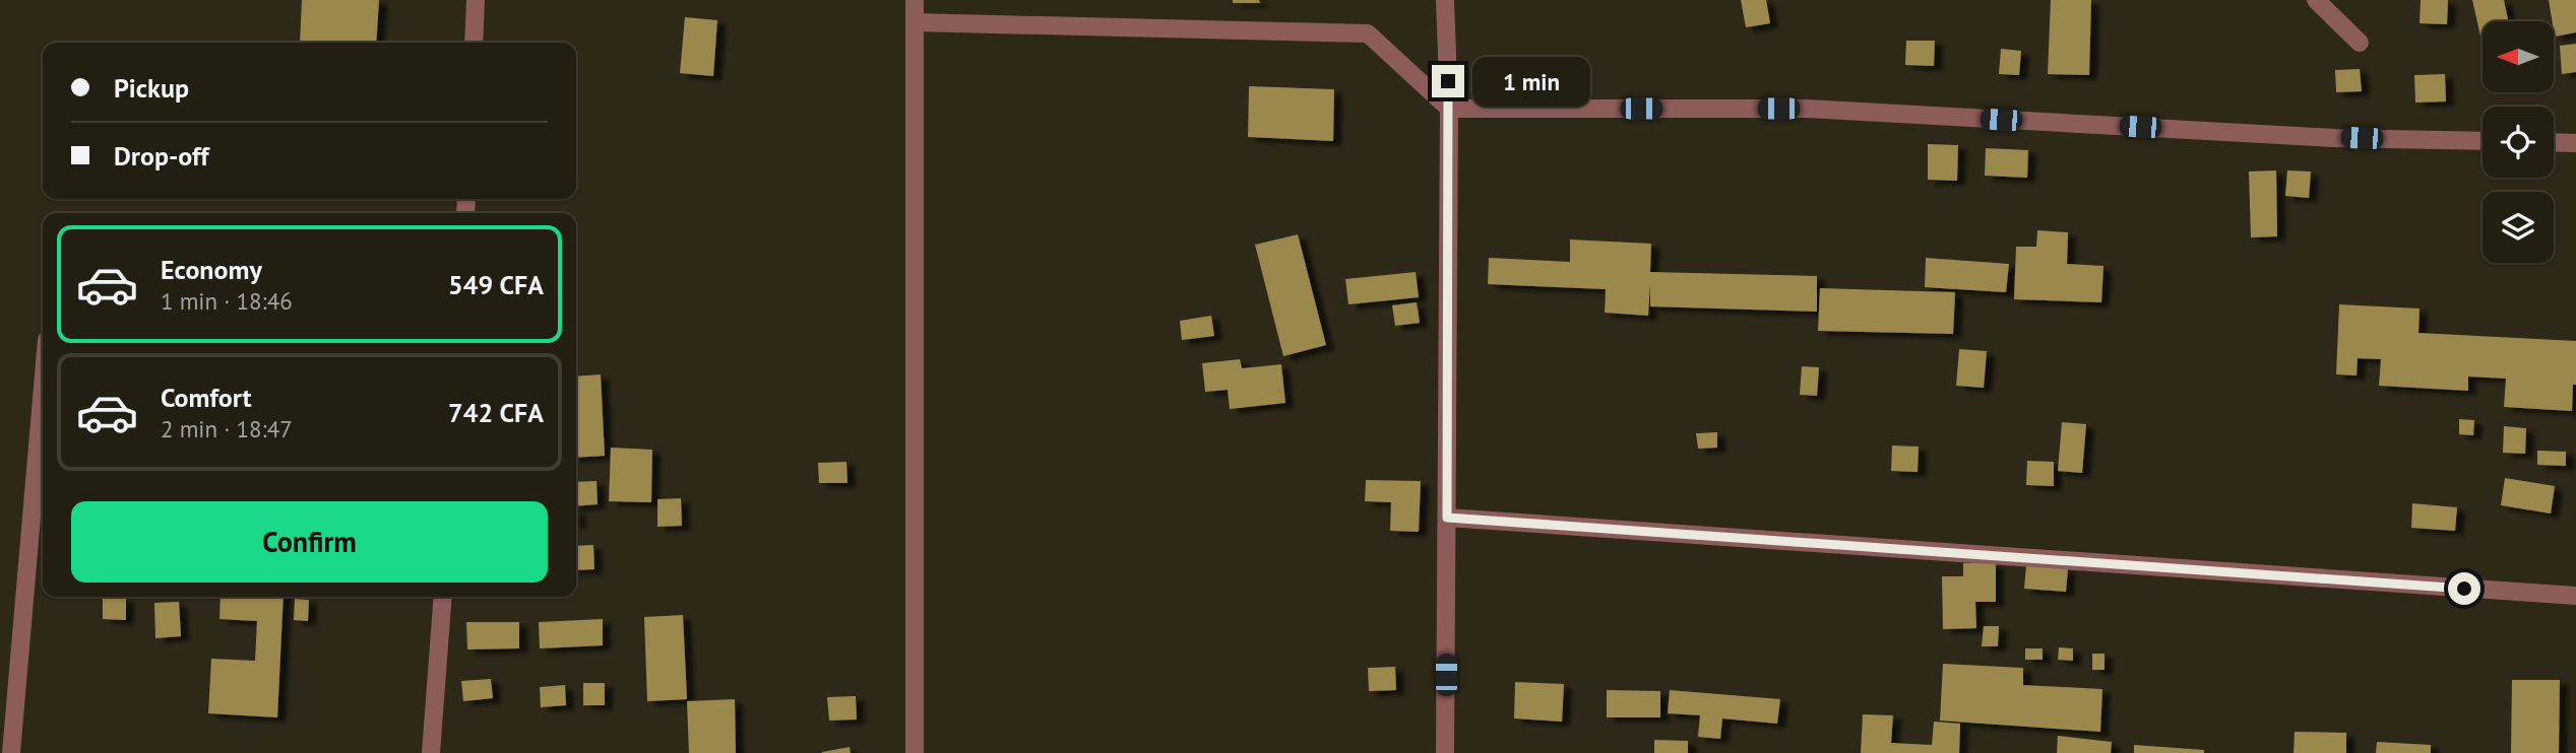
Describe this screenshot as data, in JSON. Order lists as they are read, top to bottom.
{
  "north": "left",
  "page": {
    "banner": ["Pickup", "Drop-off"],
    "bubble": "1 min",
    "list": [
      {
        "name": "Economy",
        "note": "1 min · 18:46",
        "value": "549 CFA"
      },
      {
        "name": "Comfort",
        "note": "2 min · 18:47",
        "value": "742 CFA"
      }
    ],
    "buttons": "Confirm"
  }
}
